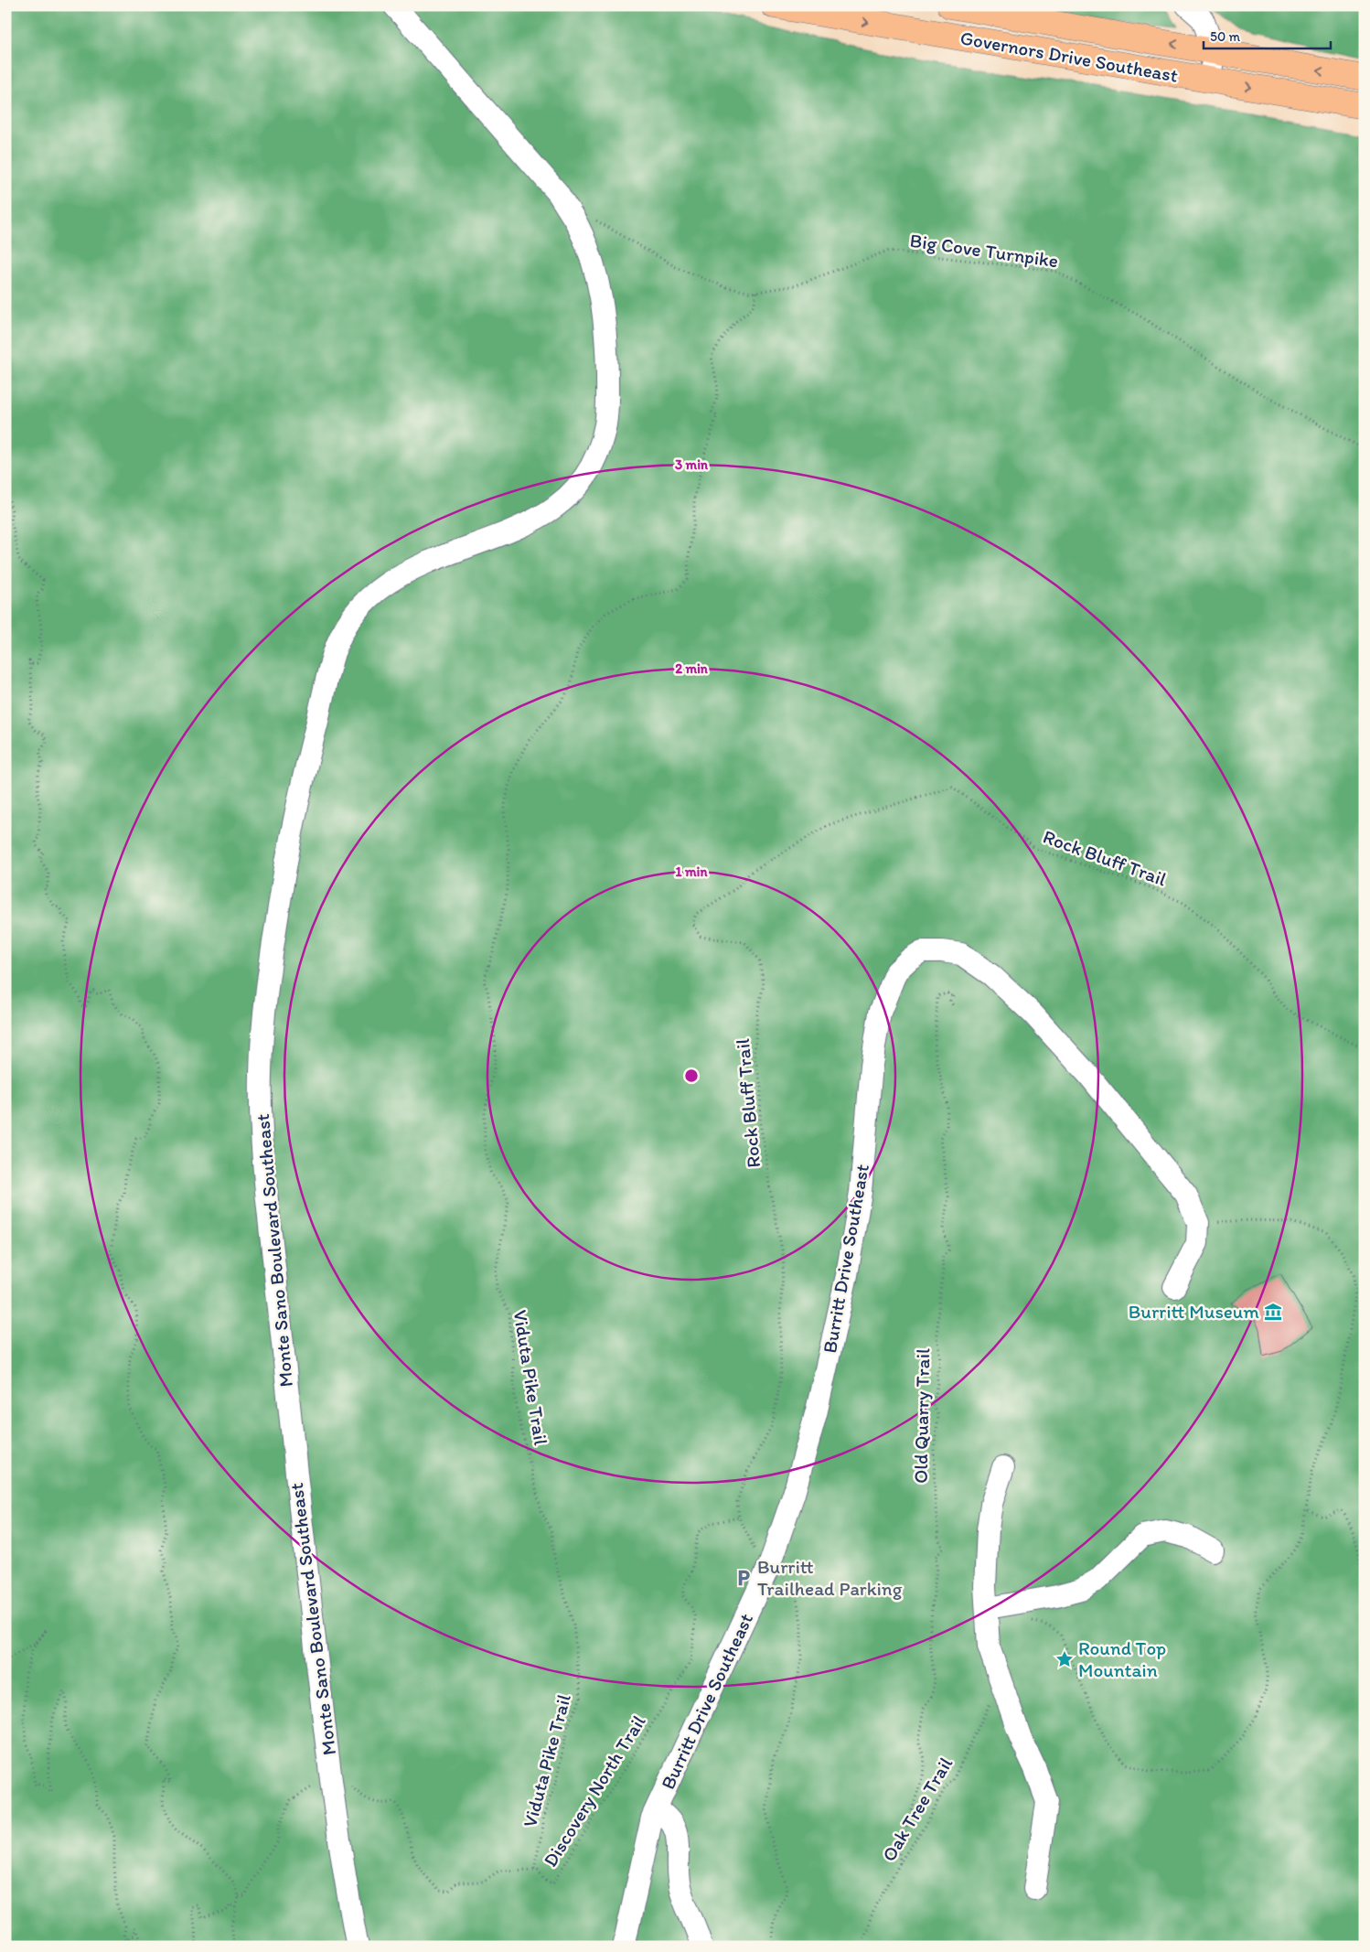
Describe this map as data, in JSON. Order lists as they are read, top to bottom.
{
  "streets": {
    "highway": ["Governors Drive Southeast"],
    "street": ["Monte Sano Boulevard Southeast", "Burritt Drive Southeast"],
    "path": [
      "Big Cove Turnpike",
      "Rock Bluff Trail",
      "Viduta Pike Trail",
      "Old Quarry Trail",
      "Discovery North Trail",
      "Oak Tree Trail"
    ]
  },
  "crossings": [
    ["Big Cove Turnpike", "Monte Sano Boulevard Southeast"],
    ["Big Cove Turnpike", "Viduta Pike Trail"],
    ["Rock Bluff Trail", "Burritt Drive Southeast"],
    ["Rock Bluff Trail", "Discovery North Trail"],
    ["Monte Sano Boulevard Southeast", "Discovery North Trail"],
    ["Viduta Pike Trail", "Discovery North Trail"],
    ["Old Quarry Trail", "Oak Tree Trail"]
  ],
  "places": {
    "museum": ["Burritt Museum"],
    "parking": ["Burritt Trailhead Parking"],
    "place": ["Round Top Mountain"]
  },
  "scale_bar": "50 m",
  "rings": ["3 min", "2 min", "1 min"]
}
